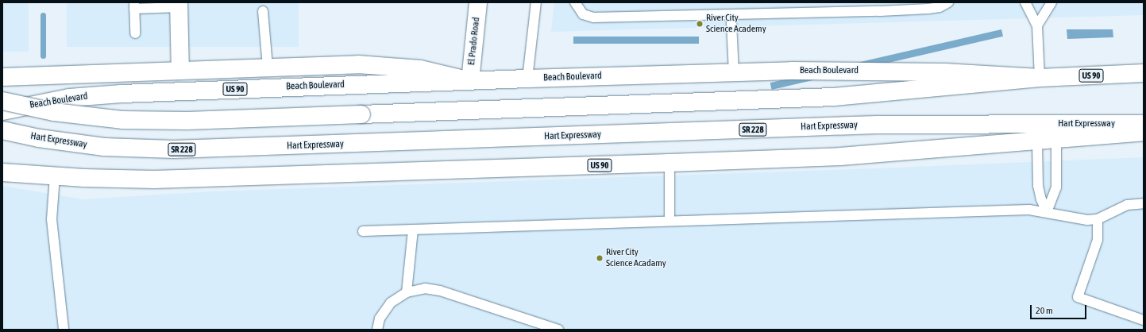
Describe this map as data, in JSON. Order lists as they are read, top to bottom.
{
  "streets": {
    "main road": [
      "El Prado Road",
      "Beach Boulevard",
      "US 90",
      "Hart Expressway",
      "SR 228"
    ]
  },
  "crossings": [
    ["El Prado Road", "Beach Boulevard"]
  ],
  "places": ["River City Science Academy", "River City Science Acadamy"],
  "scale_bar": "20 m"
}
